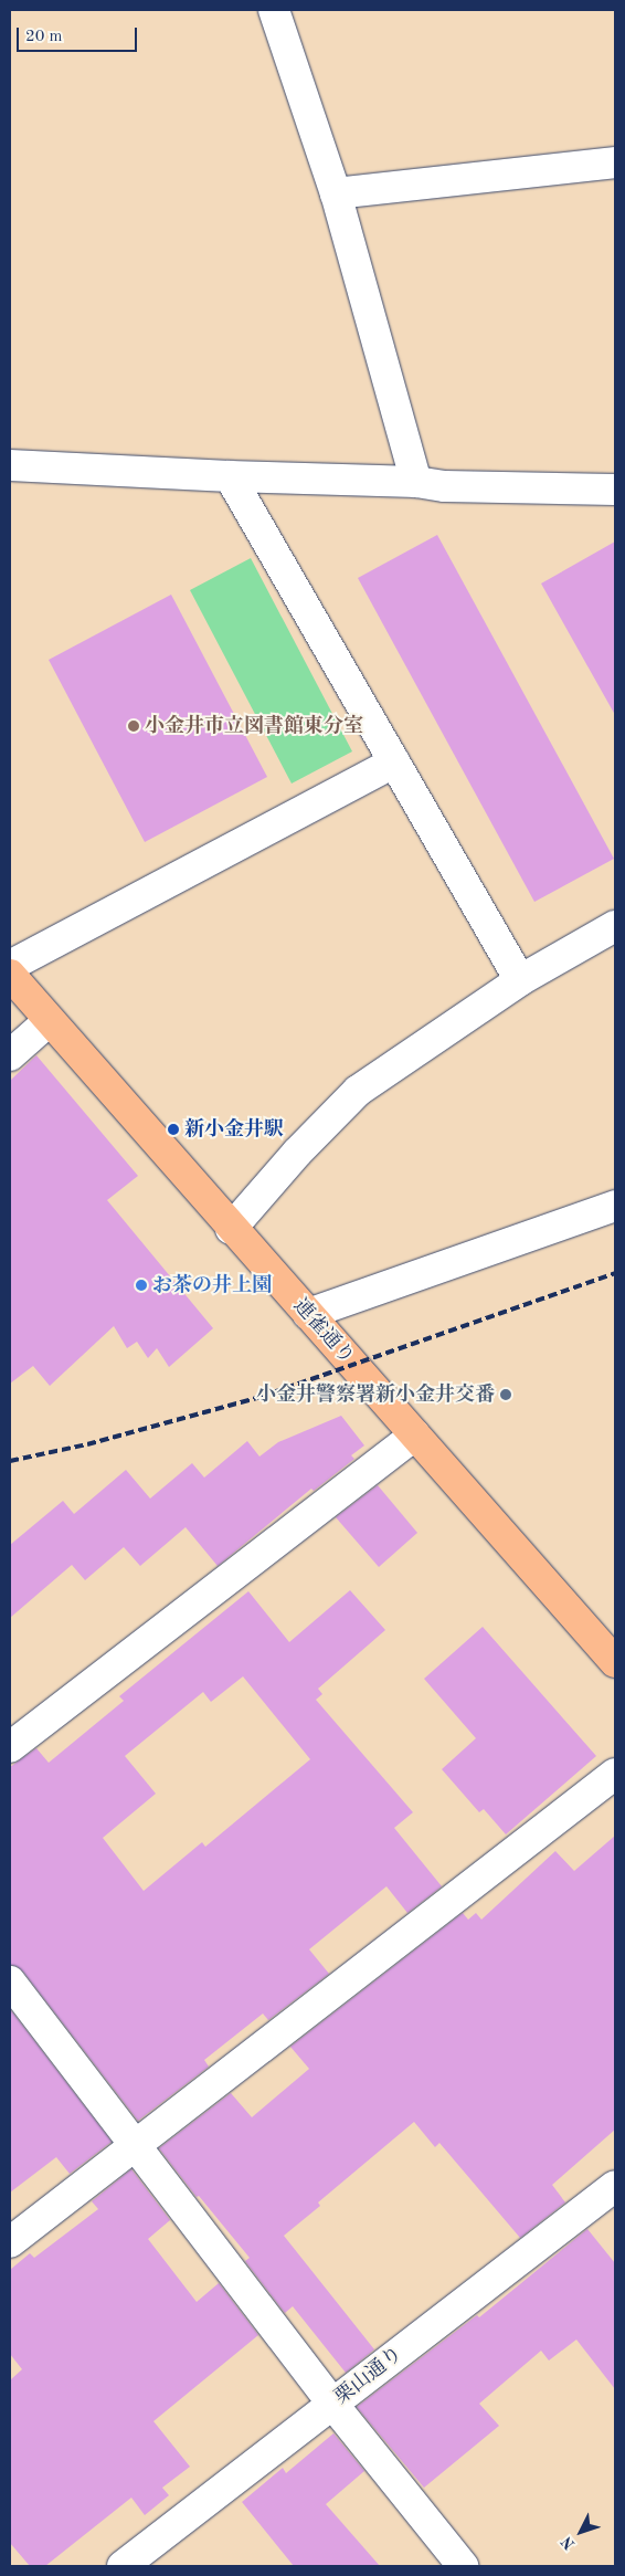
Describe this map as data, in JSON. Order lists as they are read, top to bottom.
{
  "streets": {
    "main road": ["連雀通り"],
    "street": ["栗山通り"]
  },
  "places": [
    "小金井市立図書館東分室",
    "新小金井駅",
    "お茶の井上園",
    "小金井警察署新小金井交番"
  ],
  "scale_bar": "20 m",
  "north": "bottom left"
}
